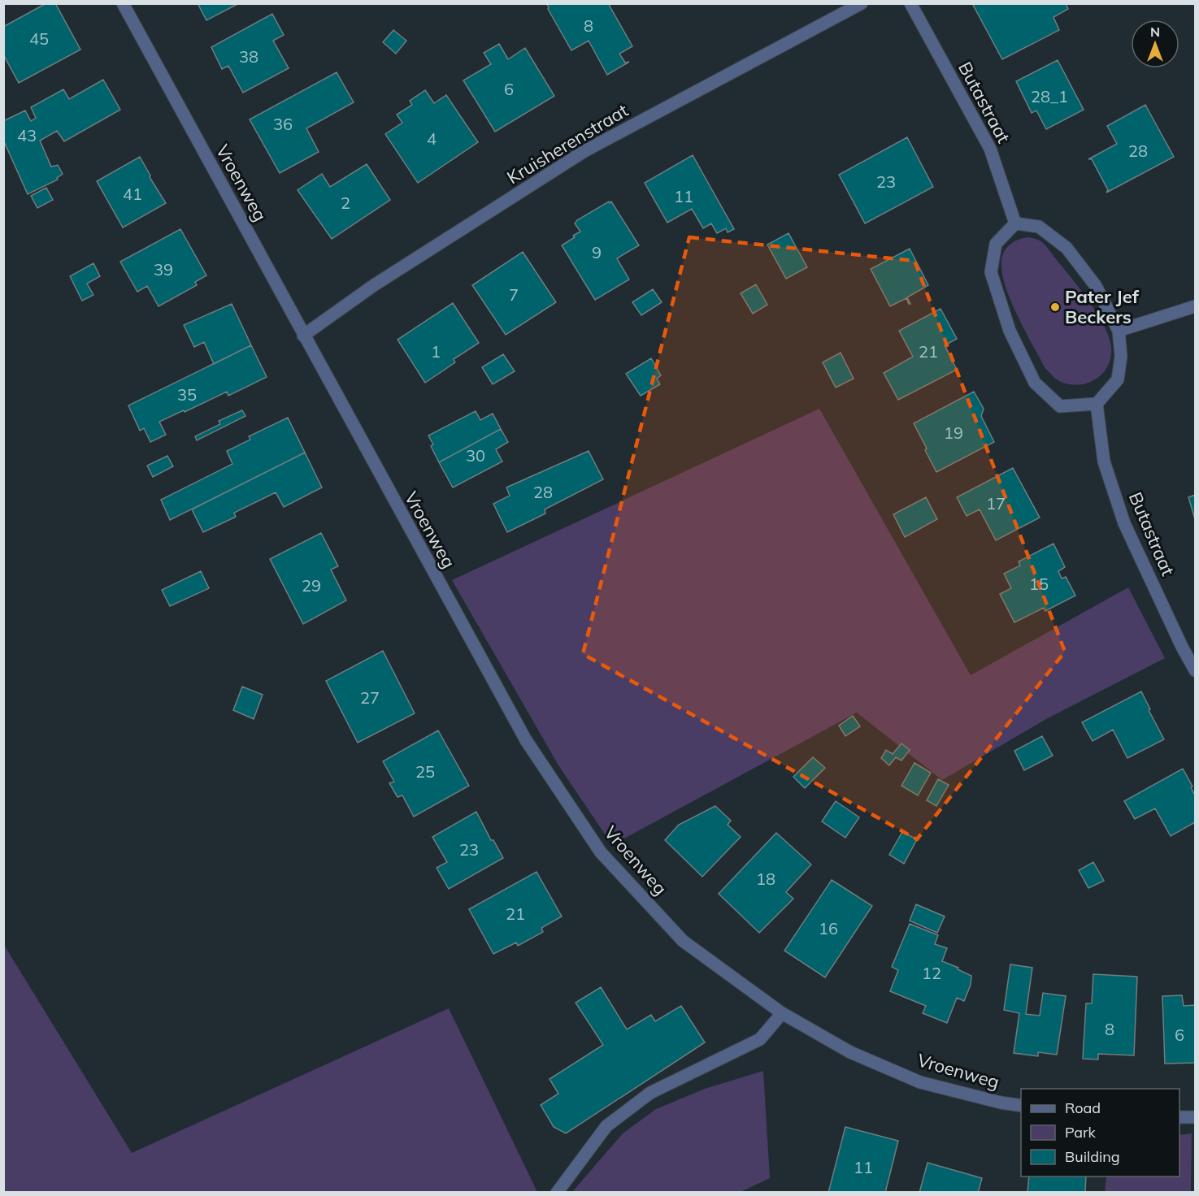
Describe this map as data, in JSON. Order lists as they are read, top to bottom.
{
  "streets": {
    "street": ["Butastraat", "Kruisherenstraat", "Vroenweg"]
  },
  "crossings": [
    ["Kruisherenstraat", "Vroenweg"]
  ],
  "places": ["Pater Jef Beckers"],
  "house_numbers": [
    "8",
    "45",
    "38",
    "6",
    "28_1",
    "36",
    "43",
    "4",
    "28",
    "23",
    "41",
    "11",
    "2",
    "9",
    "39",
    "7",
    "1",
    "21",
    "35",
    "19",
    "30",
    "28",
    "17",
    "15",
    "29",
    "27",
    "25",
    "23",
    "18",
    "21",
    "16",
    "12",
    "8",
    "6",
    "11"
  ],
  "legend": ["Road", "Park", "Building"],
  "north": "top"
}
